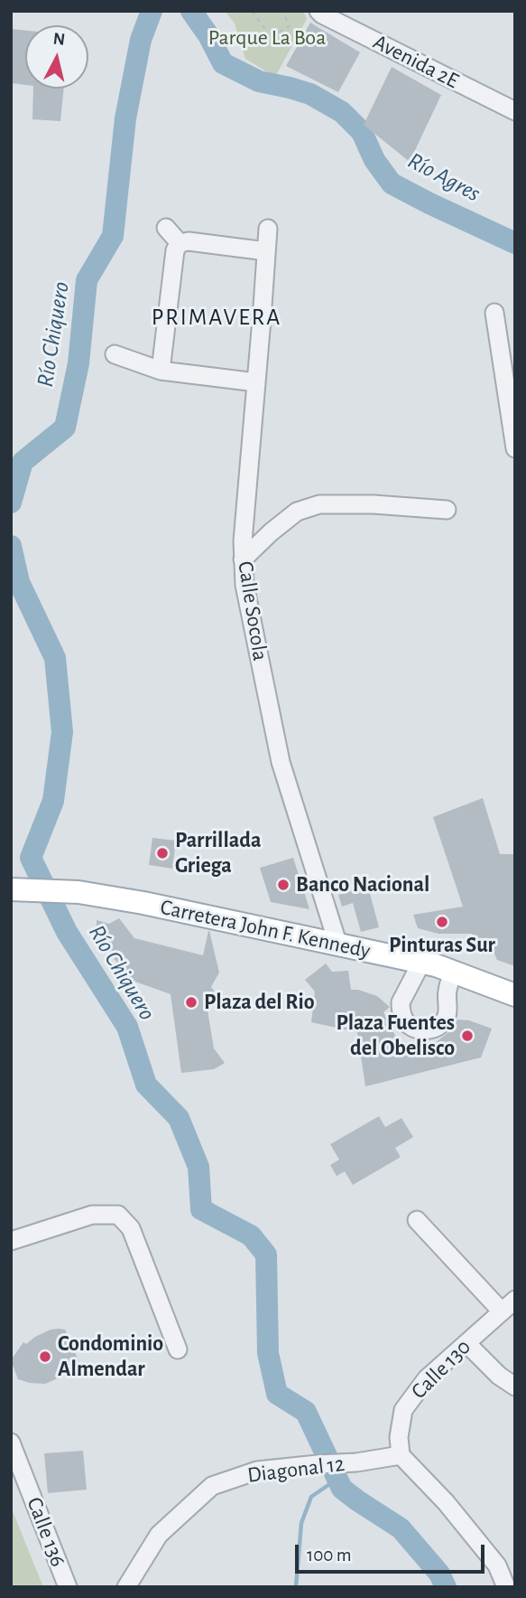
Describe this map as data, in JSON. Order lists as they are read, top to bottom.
{
  "streets": {
    "main road": ["Carretera John F. Kennedy"],
    "street": [
      "Avenida 2E",
      "Calle Socola",
      "Calle 130",
      "Diagonal 12",
      "Calle 136"
    ]
  },
  "crossings": [
    ["Calle Socola", "Carretera John F. Kennedy"],
    ["Calle 130", "Diagonal 12"]
  ],
  "districts": ["PRIMAVERA"],
  "water": ["Río Agres", "Río Chiquero"],
  "parks": ["Parque La Boa"],
  "places": [
    "Parrillada Griega",
    "Banco Nacional",
    "Pinturas Sur",
    "Plaza del Rio",
    "Plaza Fuentes del Obelisco",
    "Condominio Almendar"
  ],
  "scale_bar": "100 m",
  "north": "top"
}
